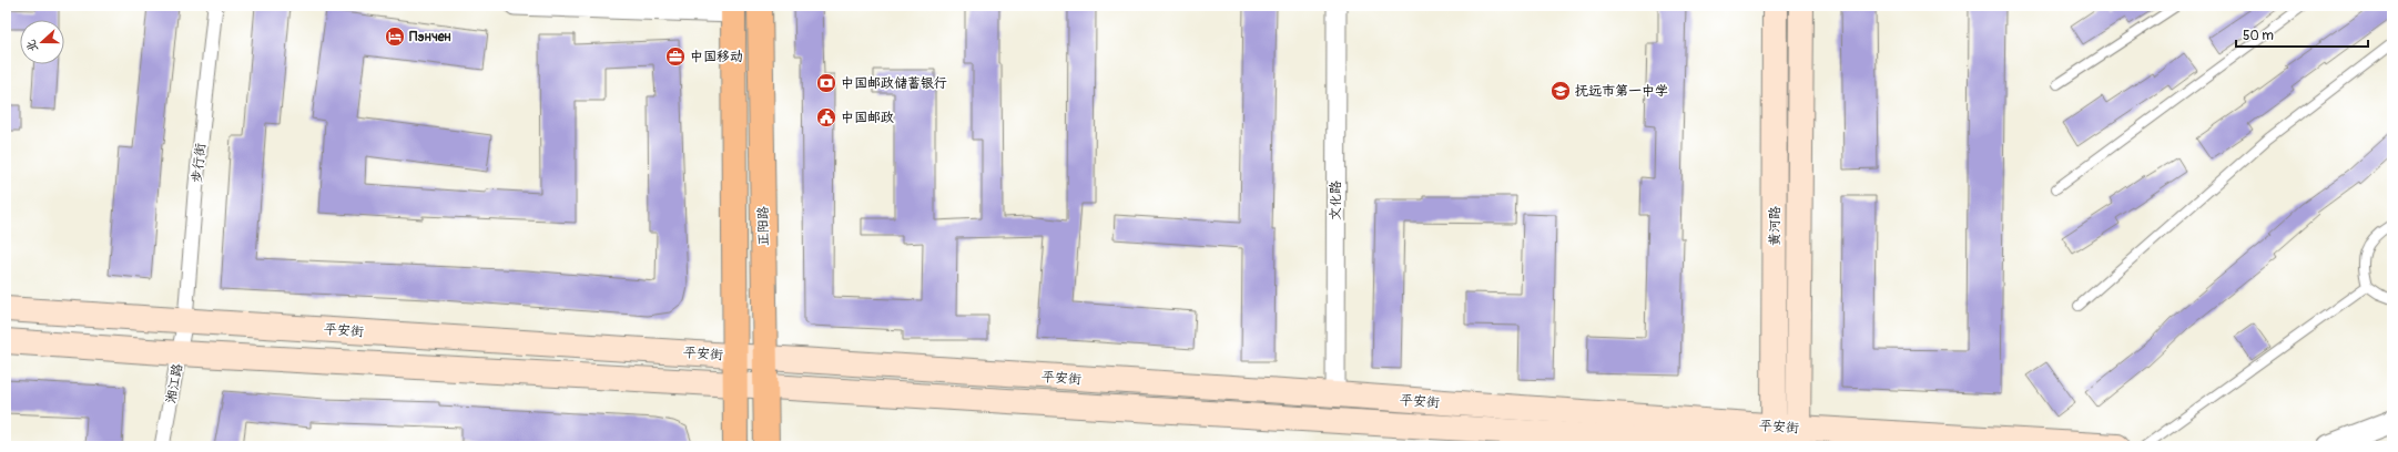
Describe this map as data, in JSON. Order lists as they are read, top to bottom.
{
  "streets": {
    "main road": ["正阳路", "黄河路", "平安街"],
    "street": ["步行街", "文化路", "湘江路"]
  },
  "crossings": [
    ["步行街", "平安街"],
    ["步行街", "湘江路"],
    ["文化路", "平安街"],
    ["正阳路", "平安街"],
    ["黄河路", "平安街"],
    ["平安街", "湘江路"]
  ],
  "places": {
    "hotel": ["Пэнчен"],
    "office": ["中国移动"],
    "bank": ["中国邮政储蓄银行"],
    "school or university": ["抚远市第一中学"],
    "public building": ["中国邮政"]
  },
  "scale_bar": "50 m",
  "north": "left"
}
